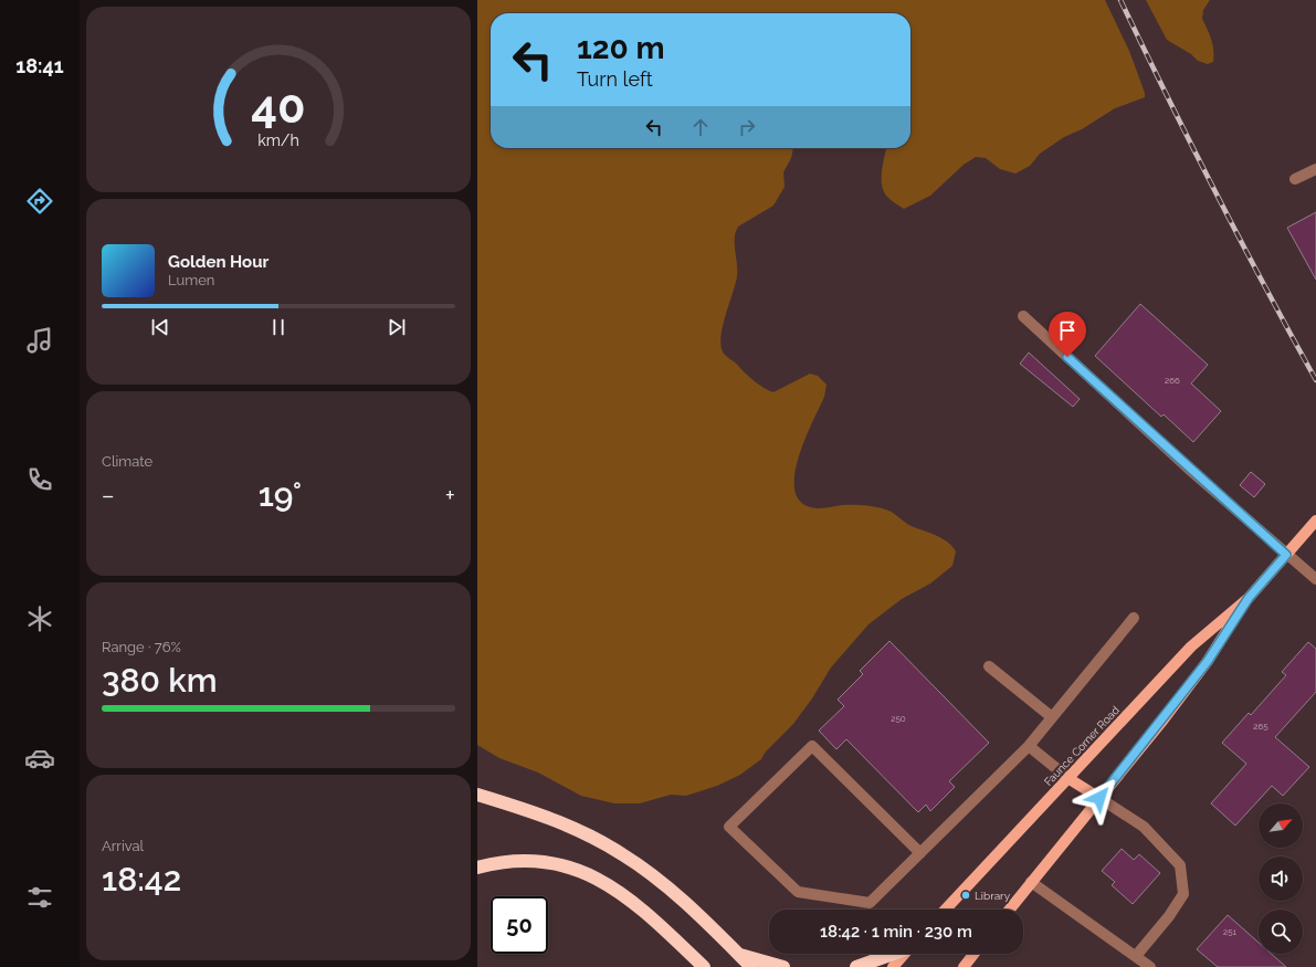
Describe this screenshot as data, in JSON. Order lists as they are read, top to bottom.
{
  "streets": {
    "main road": ["Faunce Corner Road"]
  },
  "places": ["Library"],
  "house_numbers": [
    "266",
    "250",
    "265",
    "251"
  ],
  "north": "top right",
  "page": {
    "tabs": "18:41",
    "turn": ["120 m", "Turn left"],
    "song": ["Golden Hour", "Lumen"],
    "tile": [
      "Climate",
      ["Range · 76%", "380 km"],
      ["Arrival", "18:42"]
    ],
    "heat": ["−", "19°", "+"],
    "limit": "50",
    "trip": "18:42 · 1 min · 230 m",
    "gauge": ["40", "km/h"]
  }
}
